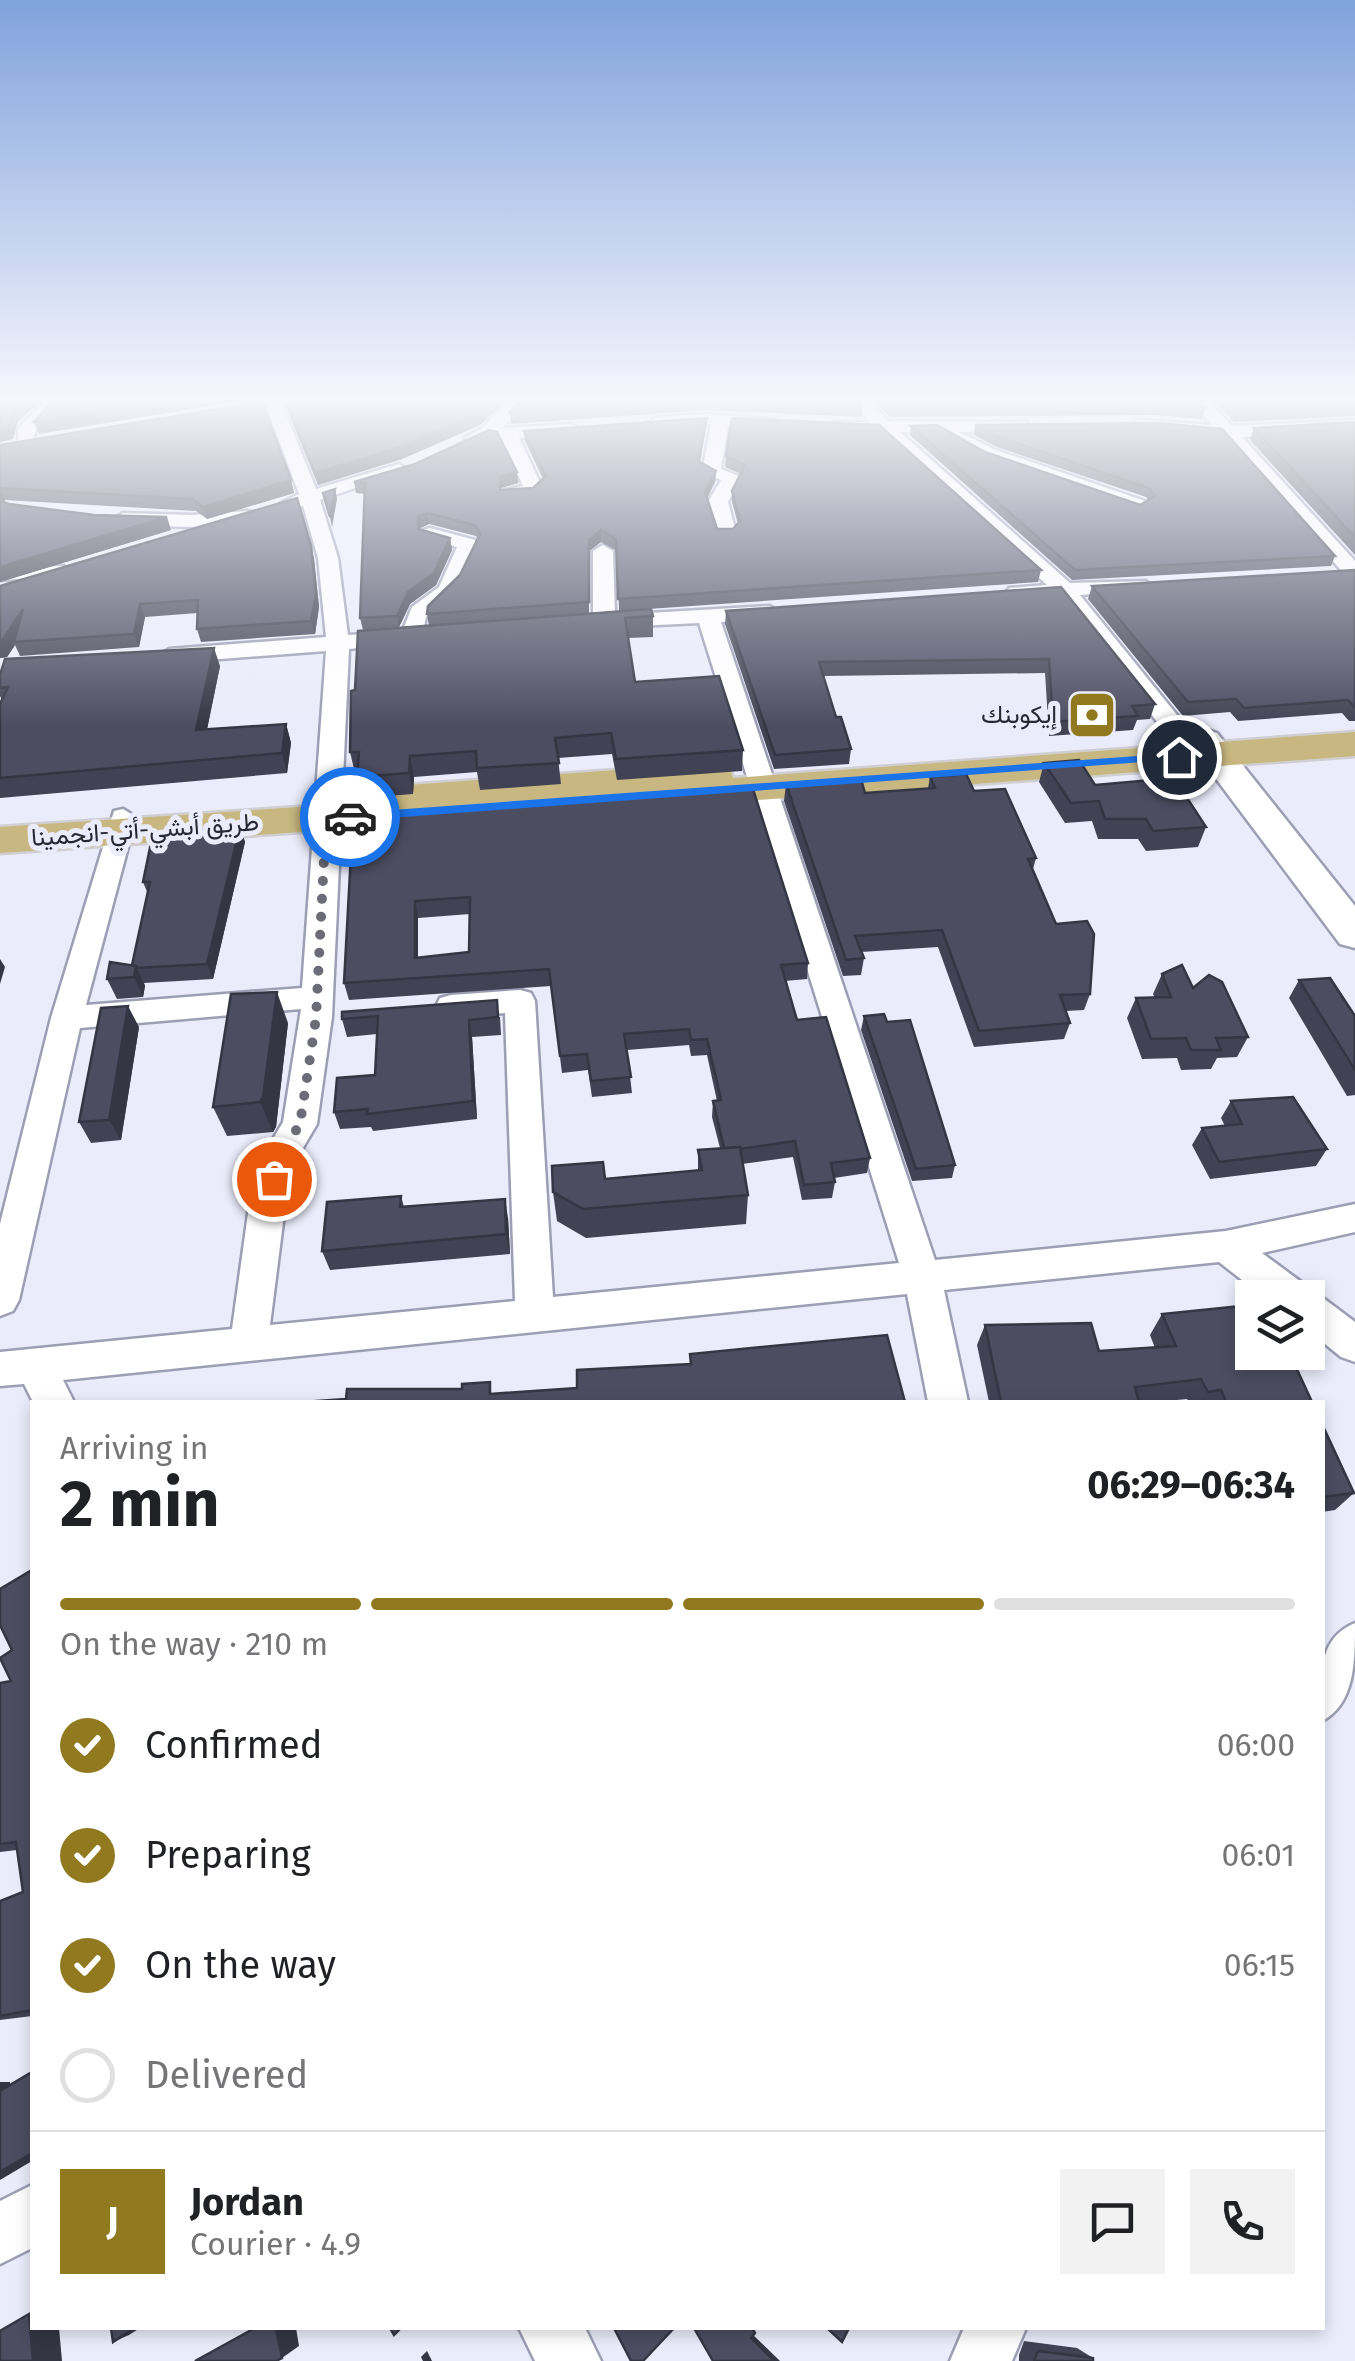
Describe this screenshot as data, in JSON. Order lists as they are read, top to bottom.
{
  "streets": {
    "highway": ["طريق أبشي-أتي-انجمينا"]
  },
  "places": {
    "bank": ["إيكوبنك"]
  },
  "page": {
    "heading": ["2 min", "Arriving in", "06:29–06:34"],
    "panel": ["Jordan", "Courier · 4.9"],
    "bar": "On the way · 210 m",
    "list": [
      ["Confirmed", "06:00"],
      ["Preparing", "06:01"],
      ["On the way", "06:15"],
      "Delivered"
    ],
    "round": "J"
  }
}
